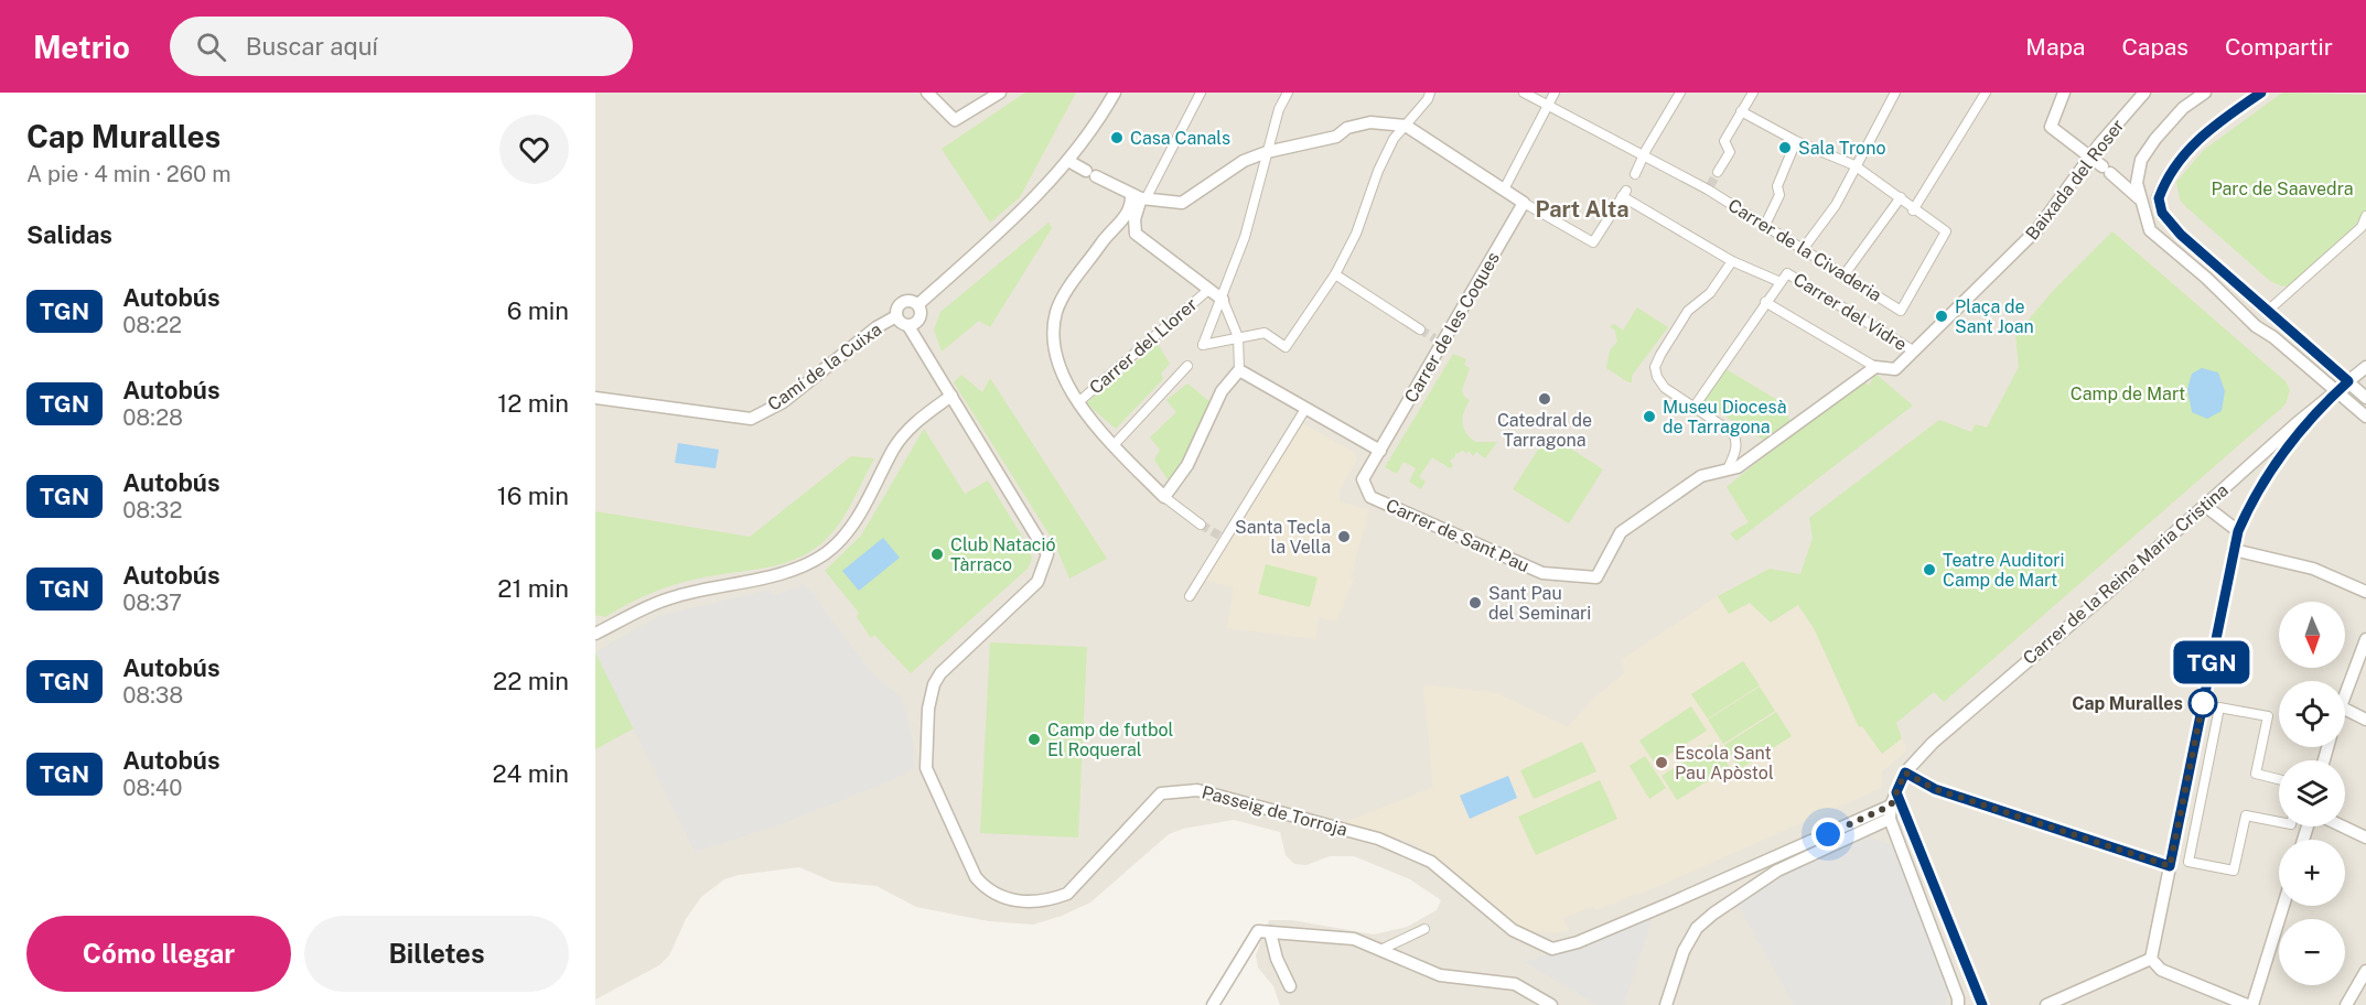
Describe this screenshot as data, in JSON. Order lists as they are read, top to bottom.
{
  "streets": {
    "street": [
      "Baixada del Roser",
      "Carrer de la Civaderia",
      "Carrer del Vidre",
      "Carrer de les Coques",
      "Carrer del Llorer",
      "Camí de la Cuixa",
      "Carrer de Sant Pau",
      "Carrer de la Reina Maria Cristina",
      "Passeig de Torroja"
    ]
  },
  "crossings": [
    ["Baixada del Roser", "Carrer del Vidre"],
    ["Carrer de les Coques", "Carrer de Sant Pau"],
    ["Camí de la Cuixa", "Passeig de Torroja"],
    ["Carrer de la Reina Maria Cristina", "Passeig de Torroja"]
  ],
  "districts": ["Part Alta"],
  "parks": ["Parc de Saavedra", "Camp de Mart"],
  "places": [
    "Casa Canals",
    "Sala Trono",
    "Plaça de Sant Joan",
    "Catedral de Tarragona",
    "Museu Diocesà de Tarragona",
    "Santa Tecla la Vella",
    "Club Natació Tàrraco",
    "Teatre Auditori Camp de Mart",
    "Sant Pau del Seminari",
    "Cap Muralles",
    "Camp de futbol El Roqueral",
    "Escola Sant Pau Apòstol"
  ],
  "lines": ["bus line TGN"],
  "north": "bottom",
  "page": {
    "header": "Metrio",
    "search": "Buscar aquí",
    "nav": ["Mapa", "Capas", "Compartir"],
    "heading": [
      ["Cap Muralles", "A pie · 4 min · 260 m"],
      "Salidas"
    ],
    "on_map": "TGN",
    "list": [
      {
        "mark": "TGN",
        "name": "Autobús",
        "note": "08:22",
        "value": "6 min"
      },
      {
        "mark": "TGN",
        "name": "Autobús",
        "note": "08:28",
        "value": "12 min"
      },
      {
        "mark": "TGN",
        "name": "Autobús",
        "note": "08:32",
        "value": "16 min"
      },
      {
        "mark": "TGN",
        "name": "Autobús",
        "note": "08:37",
        "value": "21 min"
      },
      {
        "mark": "TGN",
        "name": "Autobús",
        "note": "08:38",
        "value": "22 min"
      },
      {
        "mark": "TGN",
        "name": "Autobús",
        "note": "08:40",
        "value": "24 min"
      }
    ],
    "map_buttons": ["+", "−"],
    "buttons": ["Cómo llegar", "Billetes"]
  }
}
